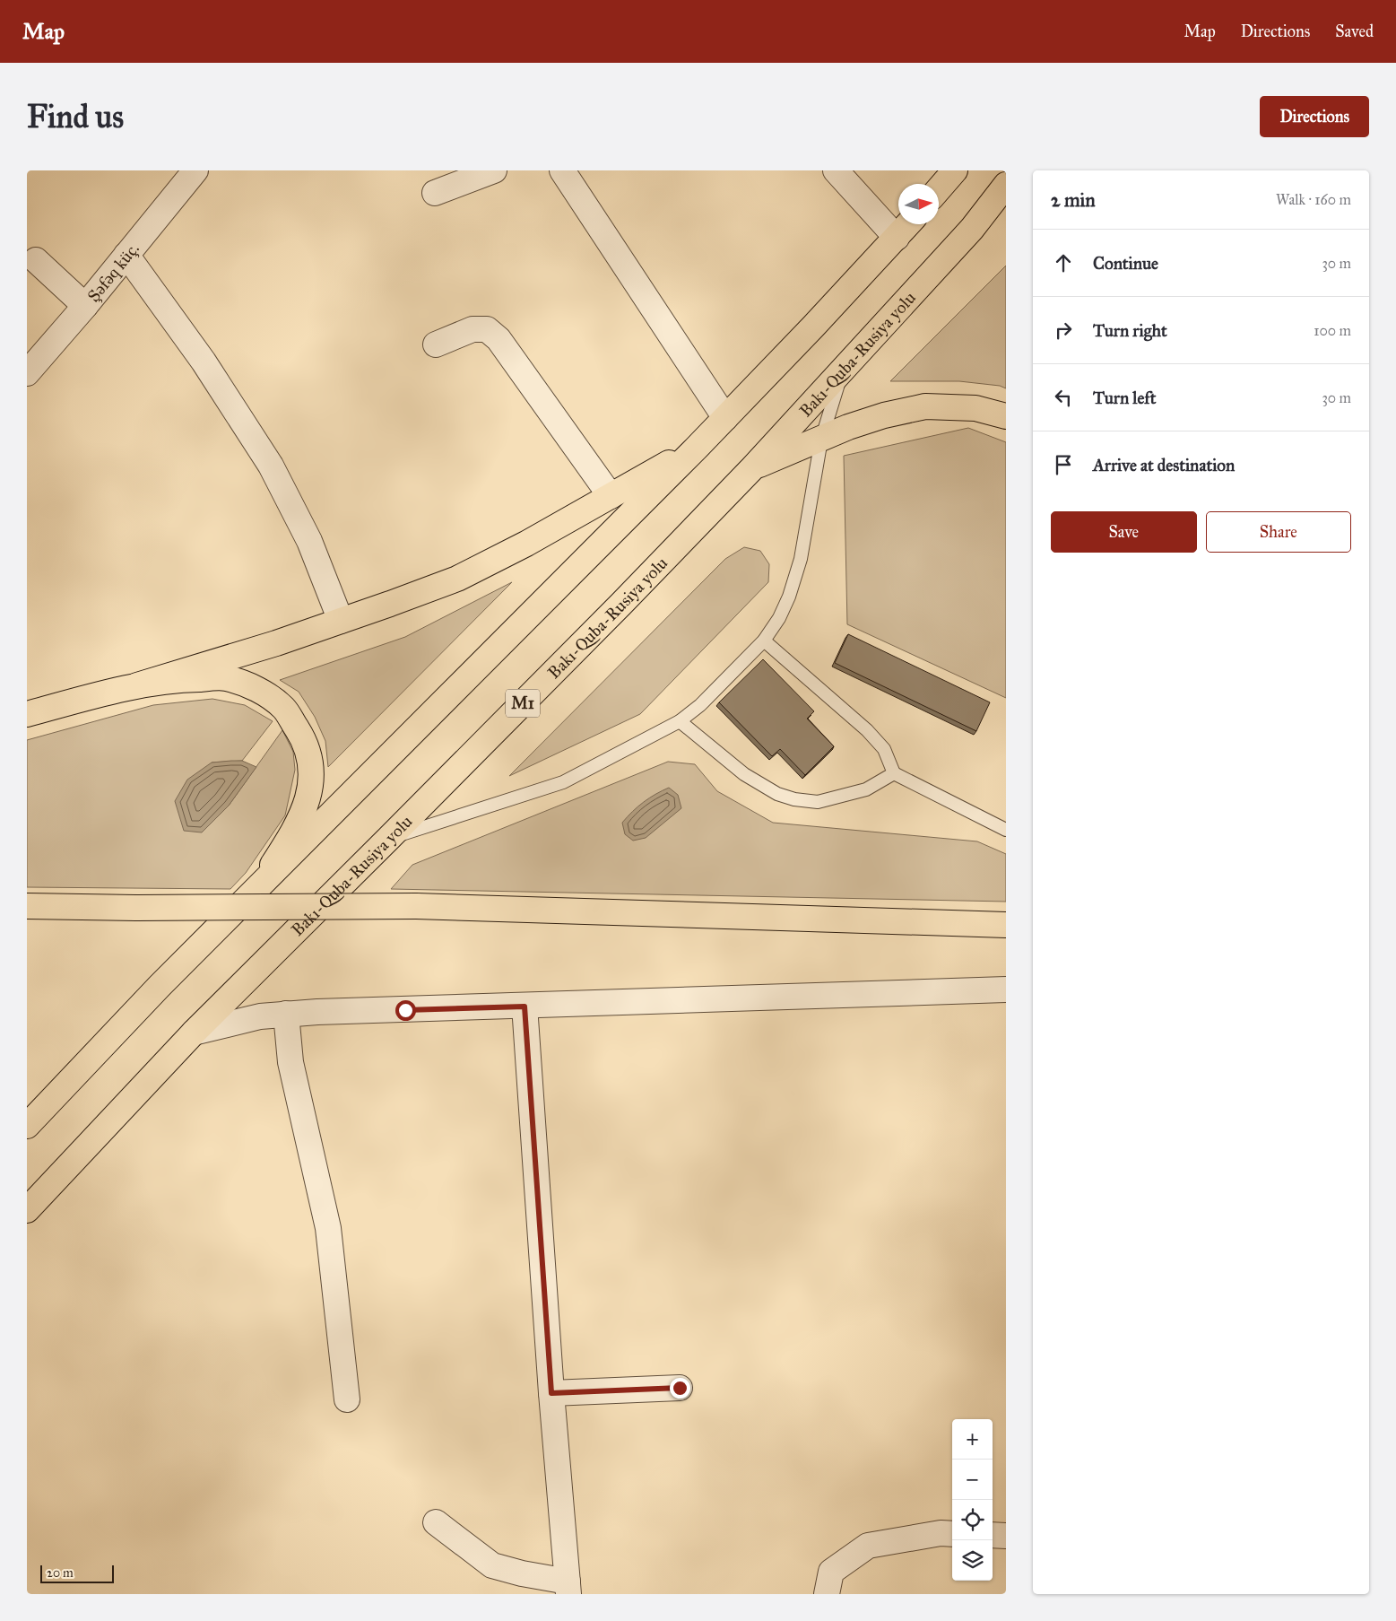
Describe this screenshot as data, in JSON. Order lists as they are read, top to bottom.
{
  "streets": {
    "main road": ["Bakı-Quba-Rusiya yolu", "M1"],
    "street": ["Şəfəq küç."]
  },
  "scale_bar": "20 m",
  "north": "right",
  "page": {
    "header": "Map",
    "nav": ["Map", "Directions", "Saved"],
    "buttons": [
      "Directions",
      ["Save", "Share"]
    ],
    "title": "Find us",
    "heading": ["2 min", "Walk · 160 m"],
    "list": [
      ["Continue", "30 m"],
      ["Turn right", "100 m"],
      ["Turn left", "30 m"],
      "Arrive at destination"
    ],
    "map_buttons": ["+", "−"],
    "scale": "20 m"
  }
}
